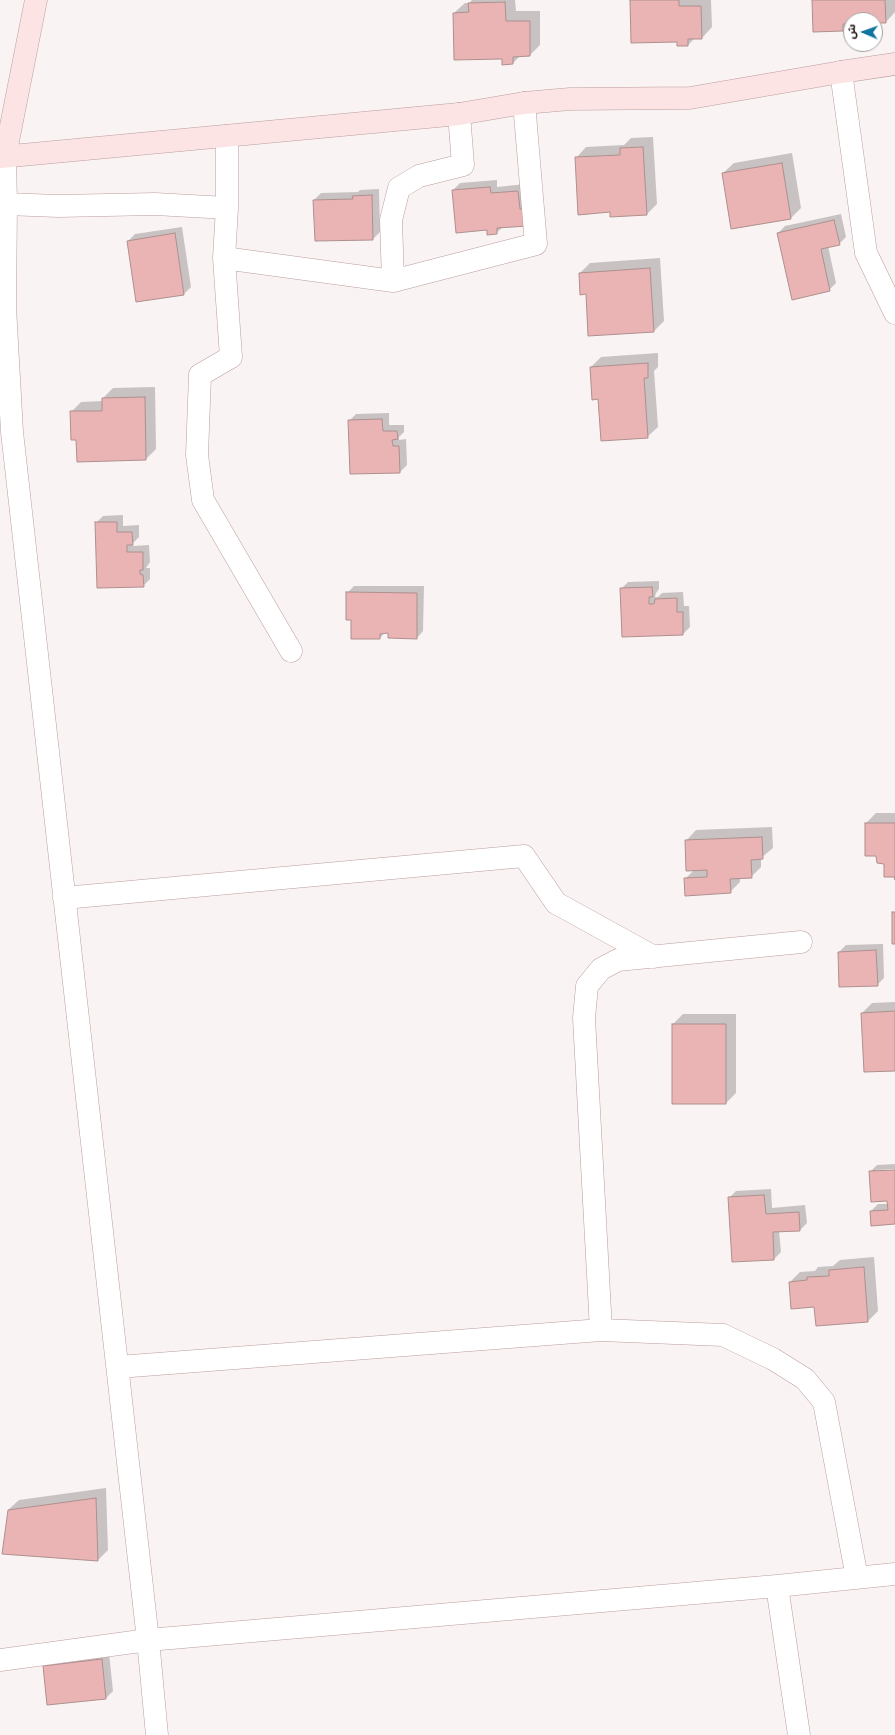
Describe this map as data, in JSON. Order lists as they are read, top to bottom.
{
  "north": "left"
}
